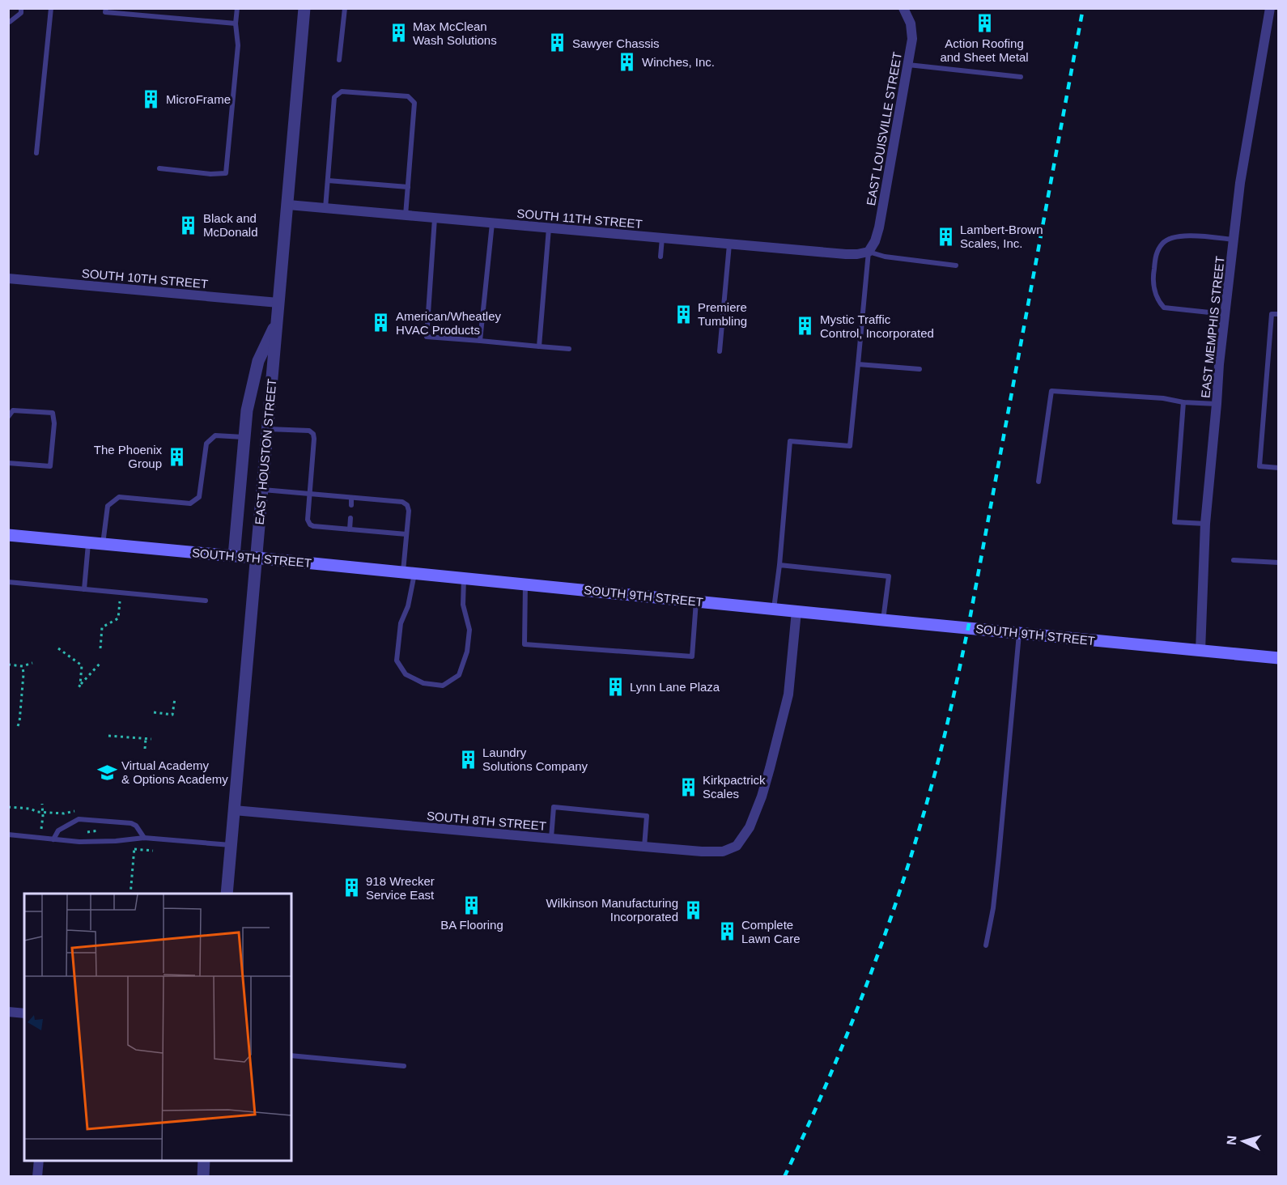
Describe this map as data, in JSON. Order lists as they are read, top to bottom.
{
  "streets": {
    "main road": ["SOUTH 9TH STREET"],
    "street": [
      "EAST LOUISVILLE STREET",
      "SOUTH 11TH STREET",
      "SOUTH 10TH STREET",
      "EAST MEMPHIS STREET",
      "EAST HOUSTON STREET",
      "SOUTH 8TH STREET"
    ]
  },
  "crossings": [
    ["EAST LOUISVILLE STREET", "SOUTH 11TH STREET"],
    ["SOUTH 11TH STREET", "EAST HOUSTON STREET"],
    ["SOUTH 10TH STREET", "EAST HOUSTON STREET"],
    ["EAST MEMPHIS STREET", "SOUTH 9TH STREET"],
    ["EAST HOUSTON STREET", "SOUTH 9TH STREET"],
    ["EAST HOUSTON STREET", "SOUTH 8TH STREET"],
    ["SOUTH 9TH STREET", "SOUTH 8TH STREET"]
  ],
  "places": {
    "building": [
      "Action Roofing and Sheet Metal",
      "Max McClean Wash Solutions",
      "Sawyer Chassis",
      "Winches, Inc.",
      "MicroFrame",
      "Black and McDonald",
      "Lambert-Brown Scales, Inc.",
      "Premiere Tumbling",
      "American/Wheatley HVAC Products",
      "Mystic Traffic Control, Incorporated",
      "The Phoenix Group",
      "Lynn Lane Plaza",
      "Laundry Solutions Company",
      "Kirkpactrick Scales",
      "918 Wrecker Service East",
      "BA Flooring",
      "Wilkinson Manufacturing Incorporated",
      "Complete Lawn Care"
    ],
    "school or university": ["Virtual Academy & Options Academy"]
  },
  "north": "left"
}
